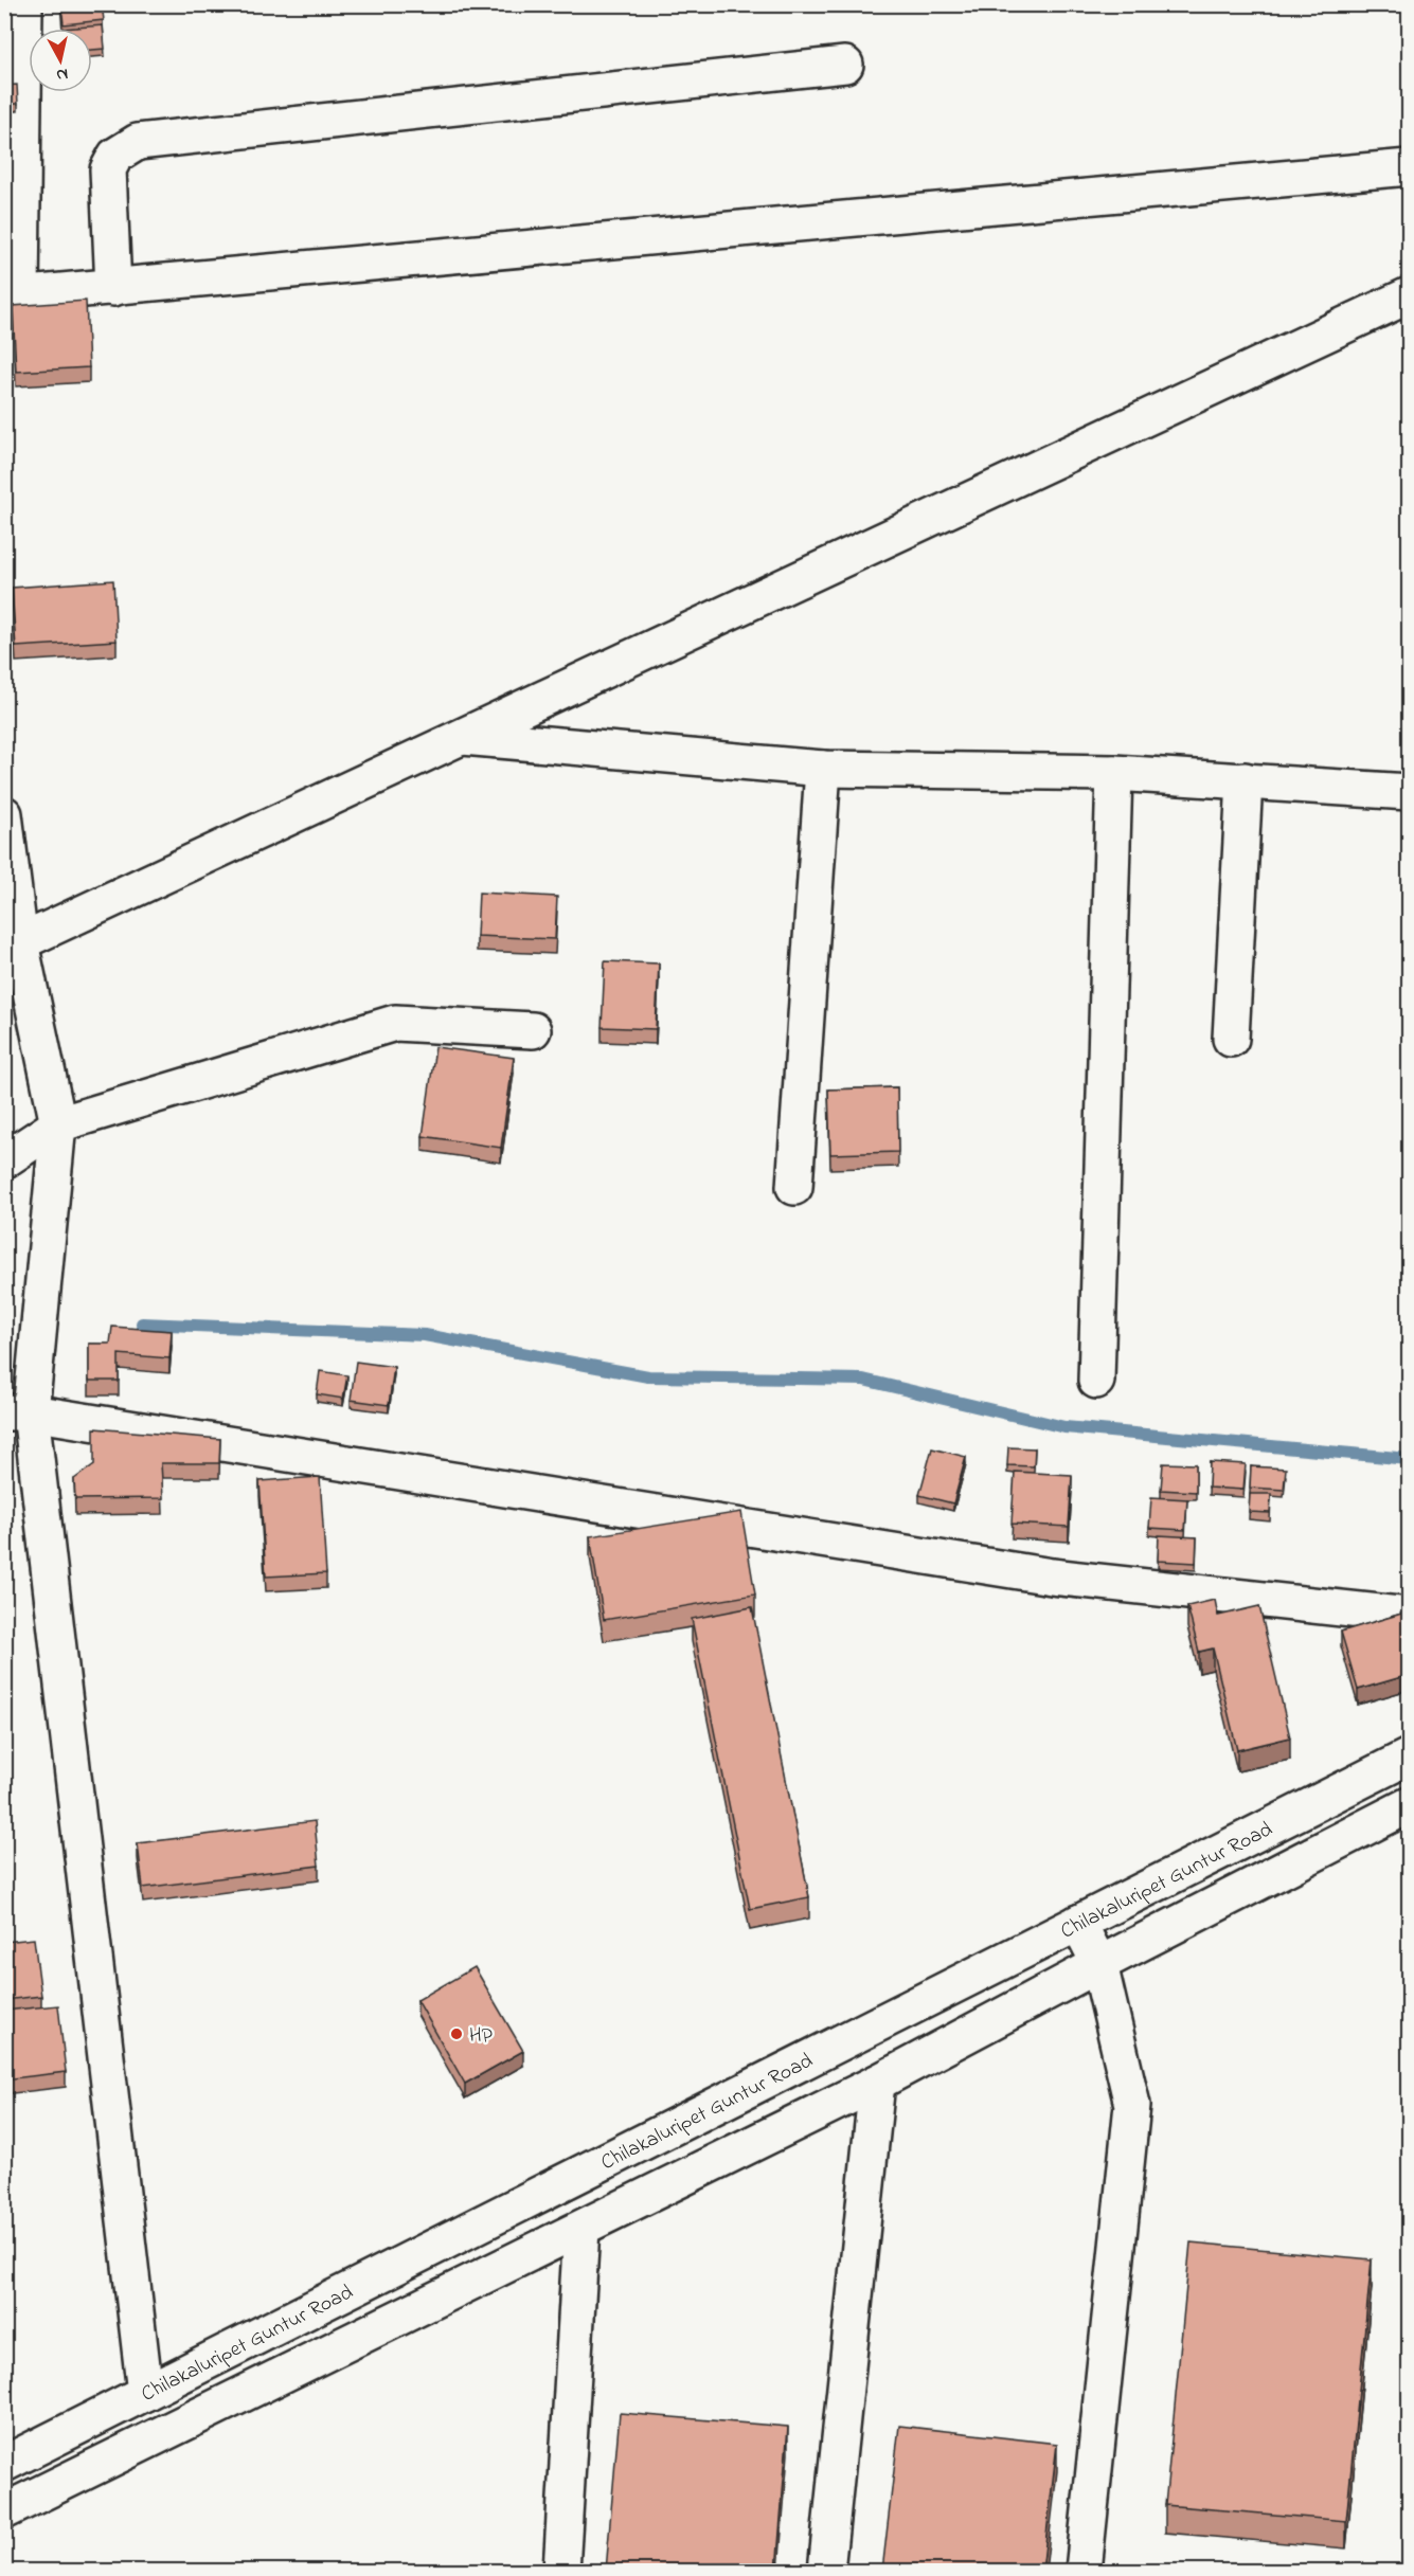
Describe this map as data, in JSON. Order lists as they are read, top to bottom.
{
  "streets": {
    "main road": ["Chilakaluripet Guntur Road"]
  },
  "places": ["HP"],
  "north": "bottom"
}
